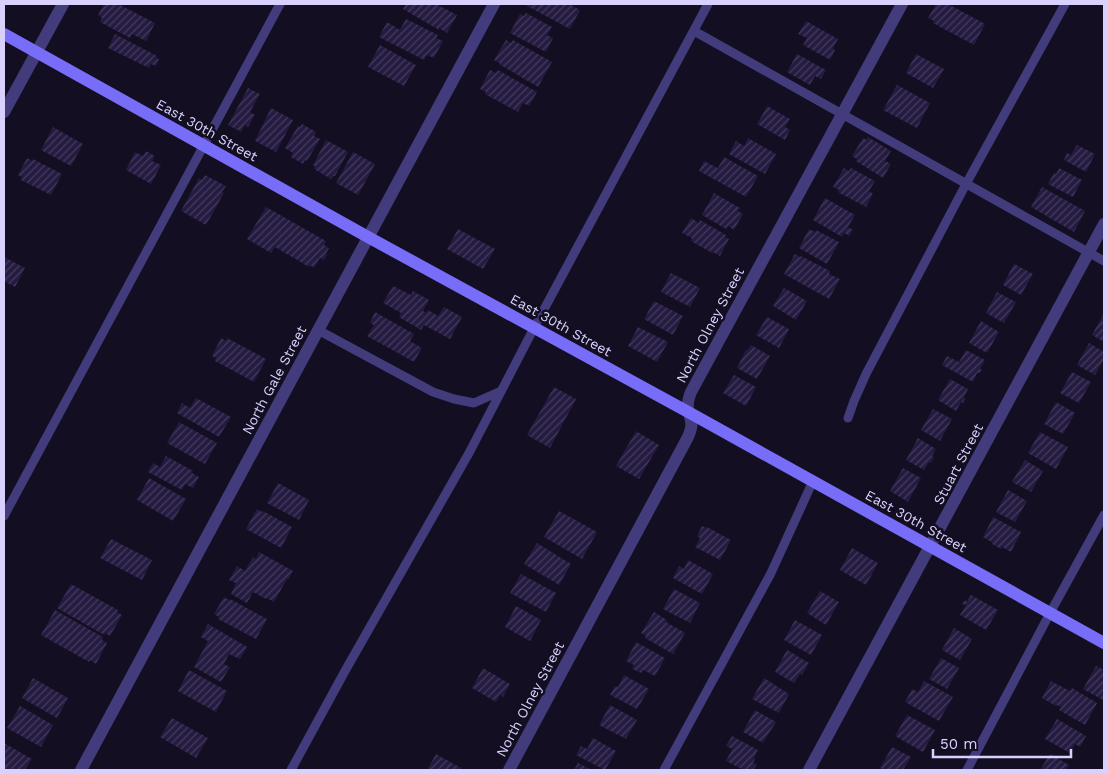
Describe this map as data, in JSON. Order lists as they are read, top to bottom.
{
  "streets": {
    "main road": ["East 30th Street"],
    "street": ["North Olney Street", "North Gale Street", "Stuart Street"]
  },
  "crossings": [
    ["East 30th Street", "North Olney Street"],
    ["East 30th Street", "North Gale Street"],
    ["East 30th Street", "Stuart Street"]
  ],
  "scale_bar": "50 m"
}
